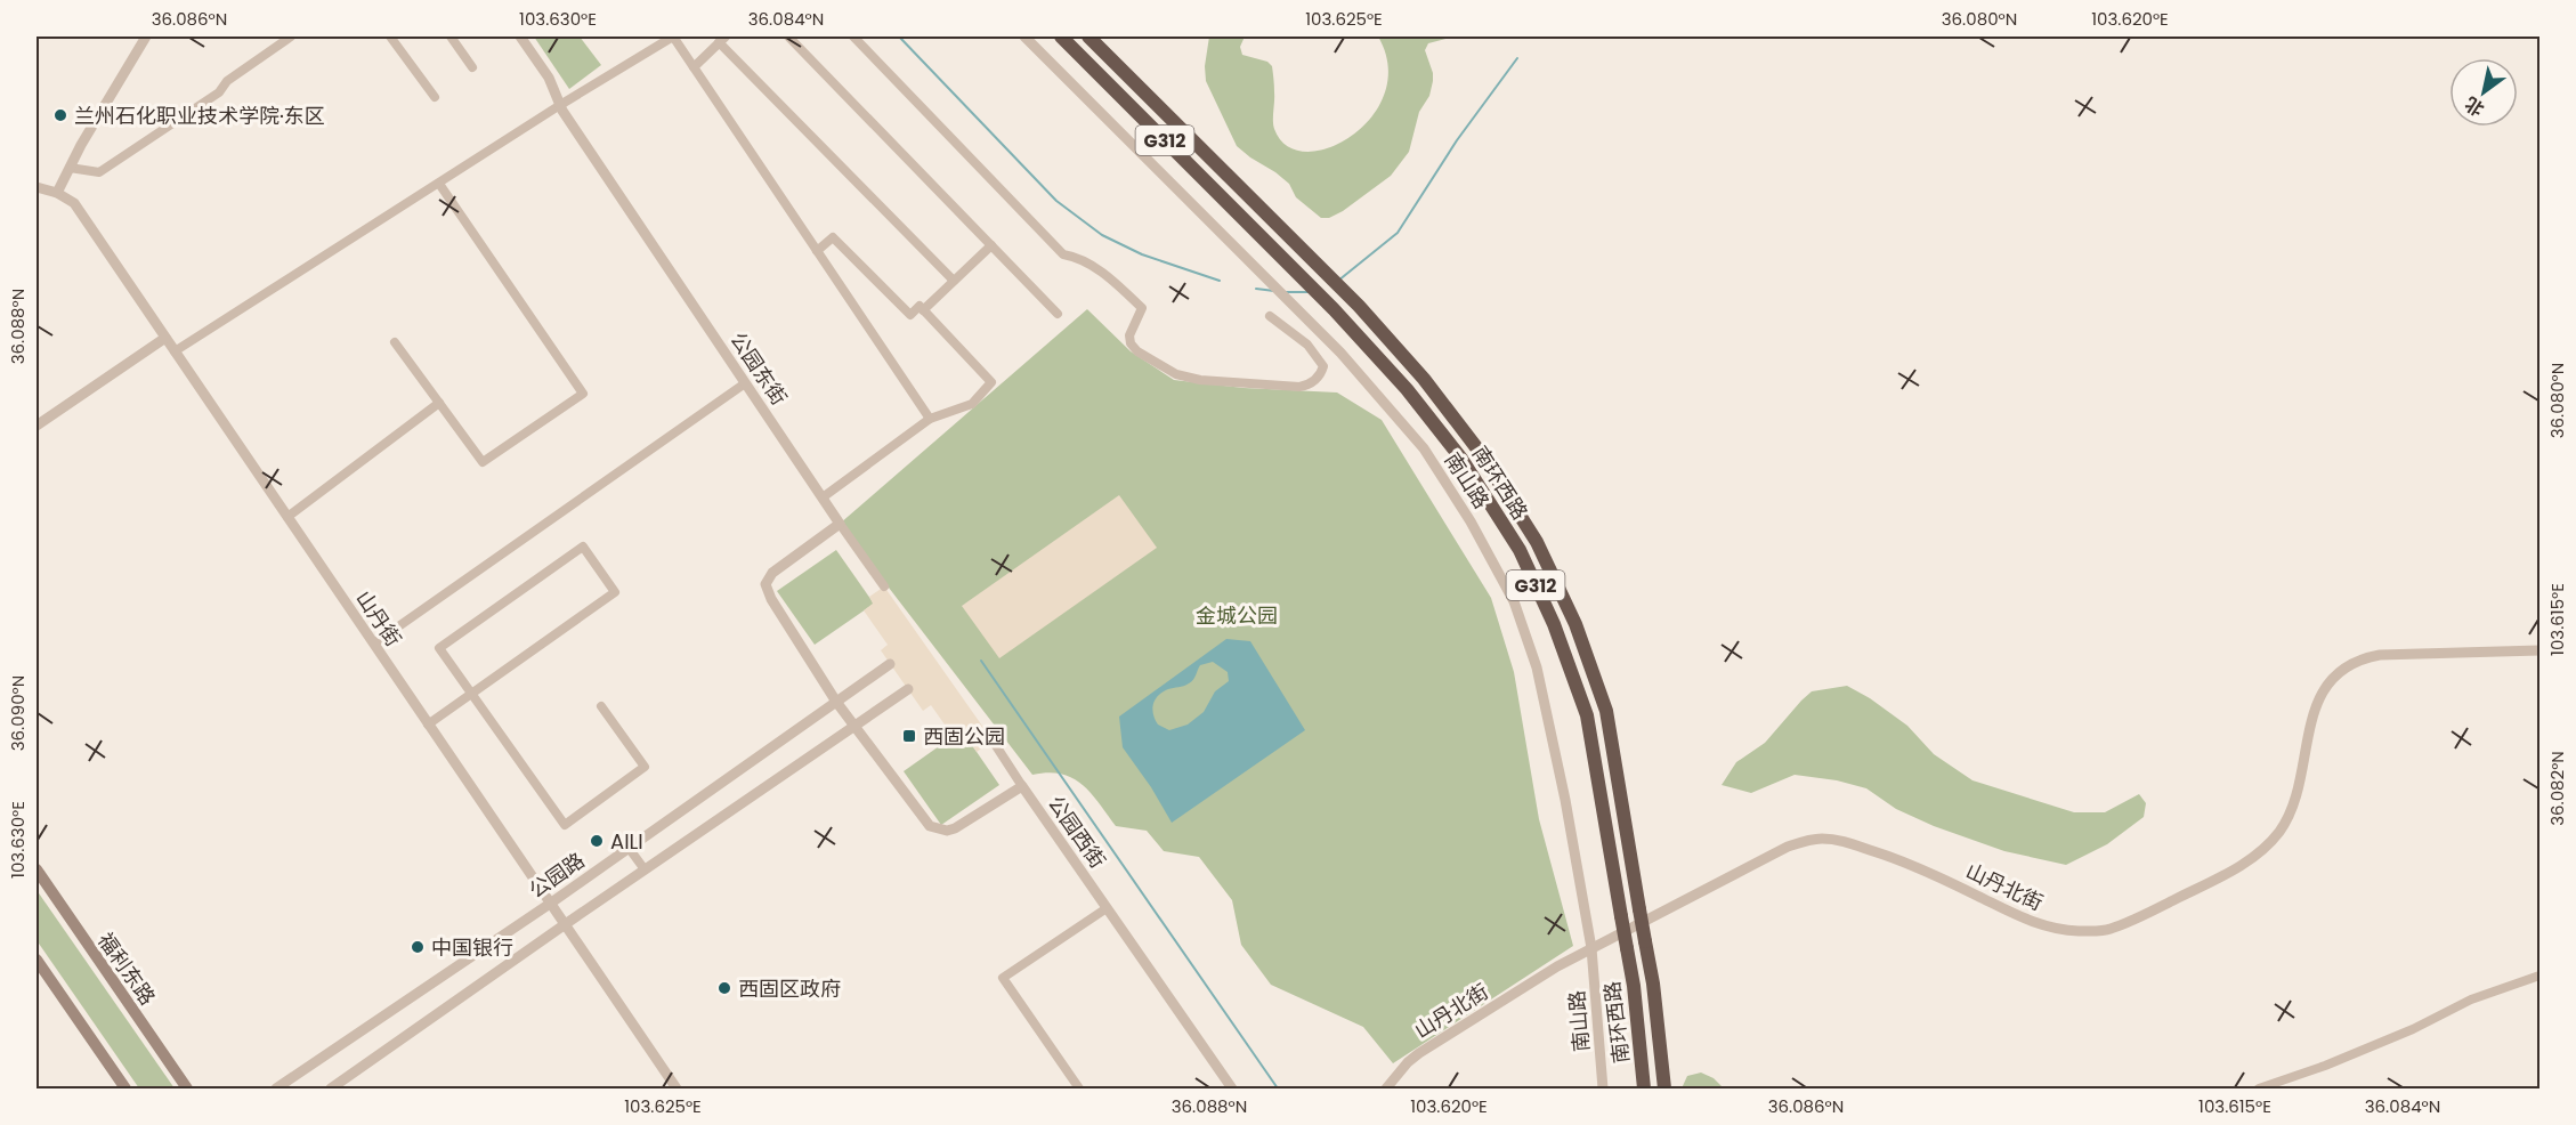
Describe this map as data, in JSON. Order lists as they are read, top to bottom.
{
  "streets": {
    "highway": ["G312", "南环西路"],
    "main road": ["福利东路"],
    "street": [
      "公园东街",
      "南山路",
      "山丹街",
      "公园西街",
      "公园路",
      "山丹北街"
    ]
  },
  "crossings": [
    ["南山路", "山丹北街"],
    ["山丹街", "公园路"]
  ],
  "parks": ["金城公园"],
  "places": {
    "other": [
      "兰州石化职业技术学院·东区",
      "AILI",
      "中国银行",
      "西固区政府"
    ],
    "transit": ["西固公园"]
  },
  "north": "bottom left",
  "coordinates": [
    "36.086°N",
    "103.630°E",
    "36.084°N",
    "103.625°E",
    "36.080°N",
    "103.620°E",
    "36.088°N",
    "103.615°E",
    "36.090°N",
    "36.082°N"
  ]
}
